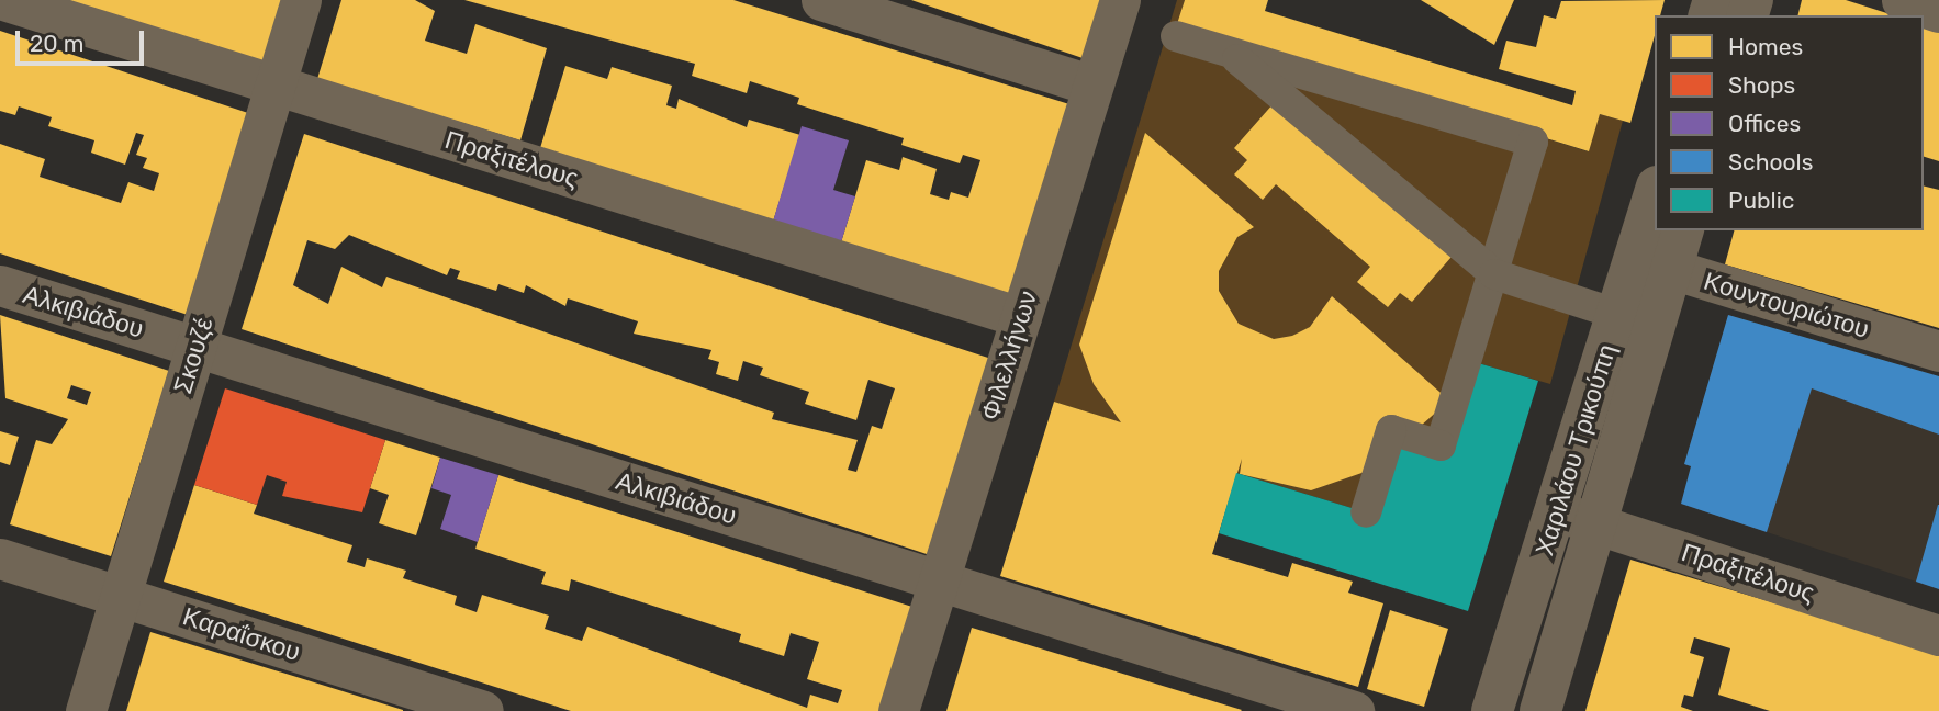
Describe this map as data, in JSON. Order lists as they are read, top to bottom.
{
  "streets": {
    "street": [
      "Πραξιτέλους",
      "Κουντουριώτου",
      "Αλκιβιάδου",
      "Σκουζέ",
      "Φιλελλήνων",
      "Χαριλάου Τρικούπη",
      "Καραΐσκου"
    ]
  },
  "crossings": [
    ["Πραξιτέλους", "Σκουζέ"],
    ["Πραξιτέλους", "Φιλελλήνων"],
    ["Πραξιτέλους", "Χαριλάου Τρικούπη"],
    ["Κουντουριώτου", "Χαριλάου Τρικούπη"],
    ["Αλκιβιάδου", "Σκουζέ"],
    ["Αλκιβιάδου", "Φιλελλήνων"],
    ["Σκουζέ", "Καραΐσκου"]
  ],
  "legend": [
    "Homes",
    "Shops",
    "Offices",
    "Schools",
    "Public"
  ],
  "scale_bar": "20 m"
}
